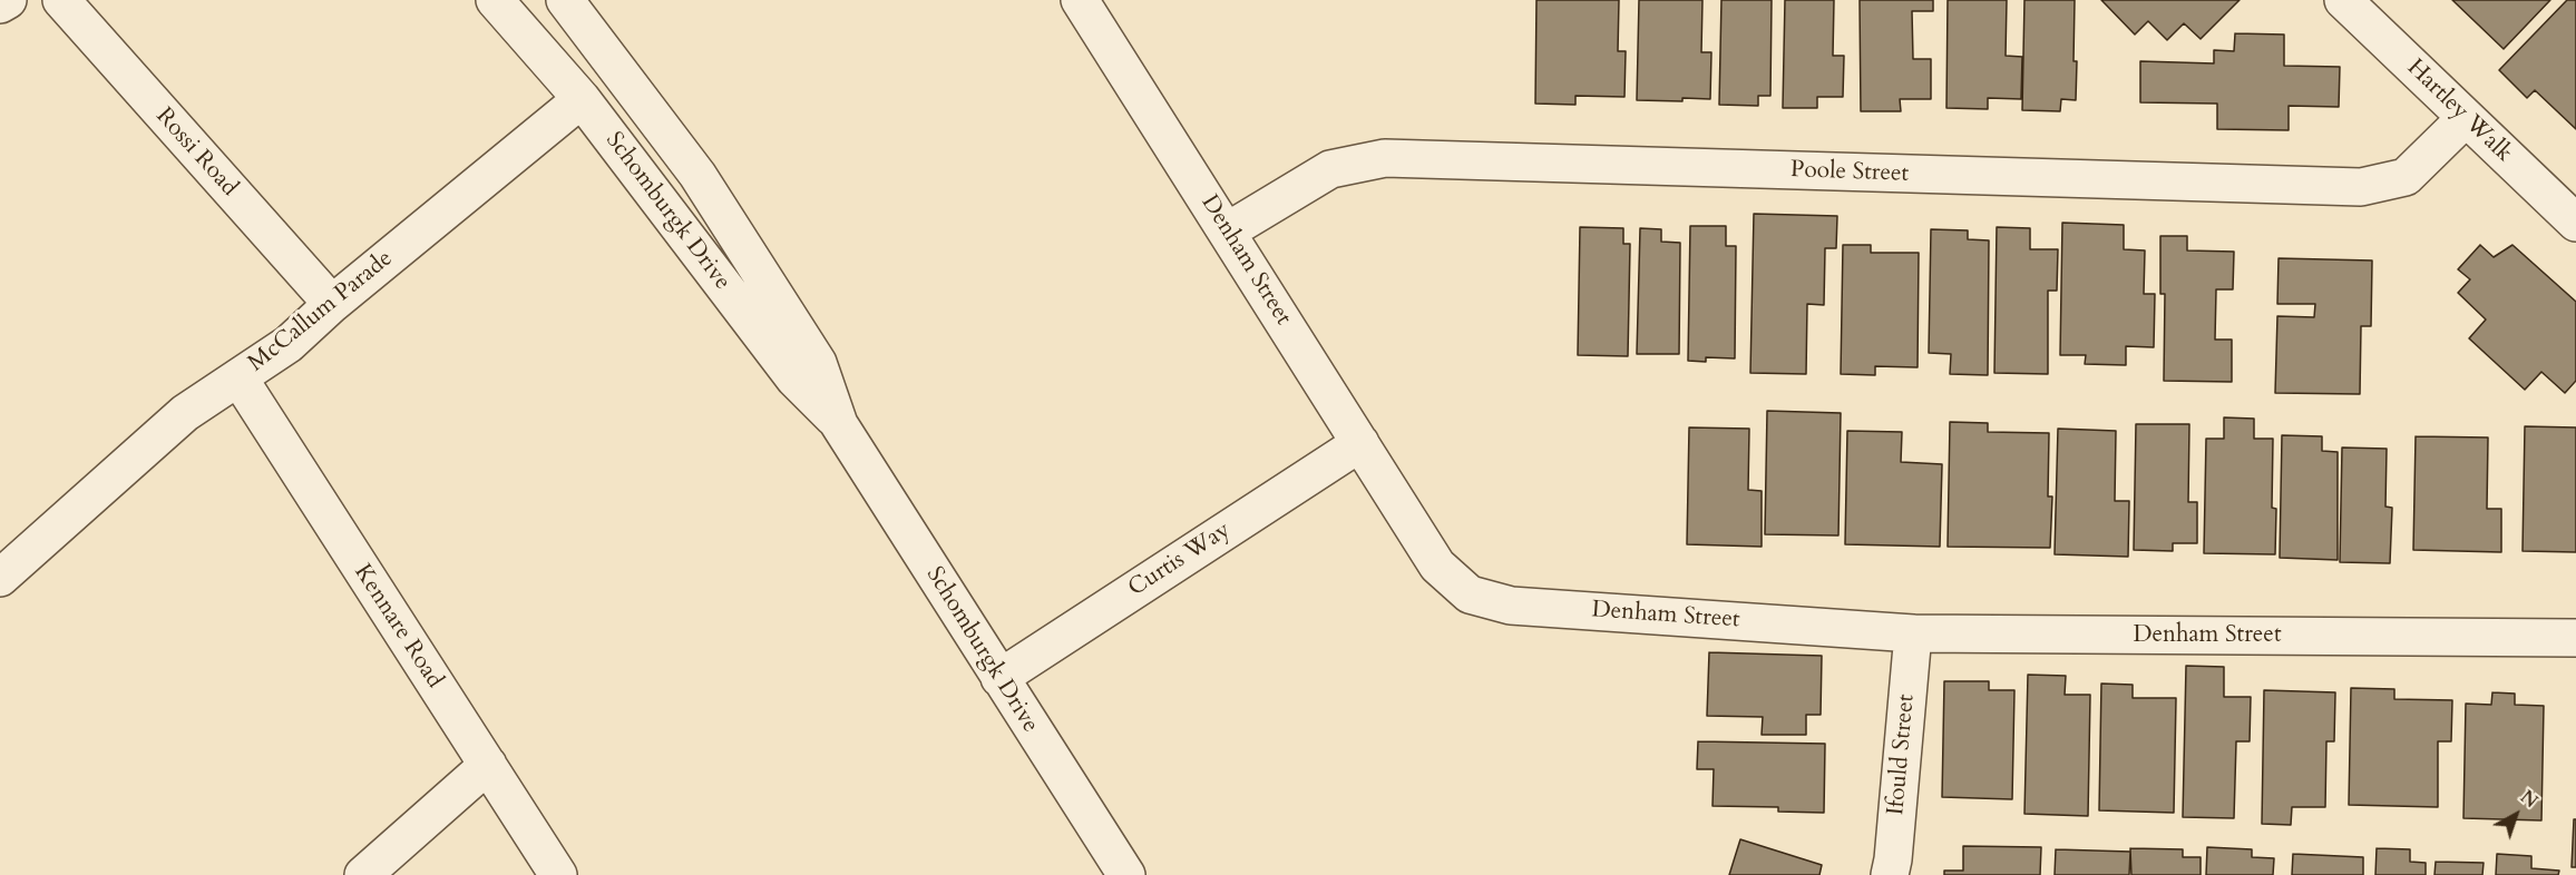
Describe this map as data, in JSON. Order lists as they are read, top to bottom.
{
  "streets": {
    "street": [
      "Hartley Walk",
      "Rossi Road",
      "Poole Street",
      "Schomburgk Drive",
      "Denham Street",
      "McCallum Parade",
      "Curtis Way",
      "Kennare Road",
      "Ifould Street"
    ]
  },
  "crossings": [
    ["Hartley Walk", "Poole Street"],
    ["Rossi Road", "McCallum Parade"],
    ["Poole Street", "Denham Street"],
    ["Schomburgk Drive", "McCallum Parade"],
    ["Schomburgk Drive", "Curtis Way"],
    ["Denham Street", "Curtis Way"],
    ["Denham Street", "Ifould Street"],
    ["McCallum Parade", "Kennare Road"]
  ],
  "north": "top right"
}
